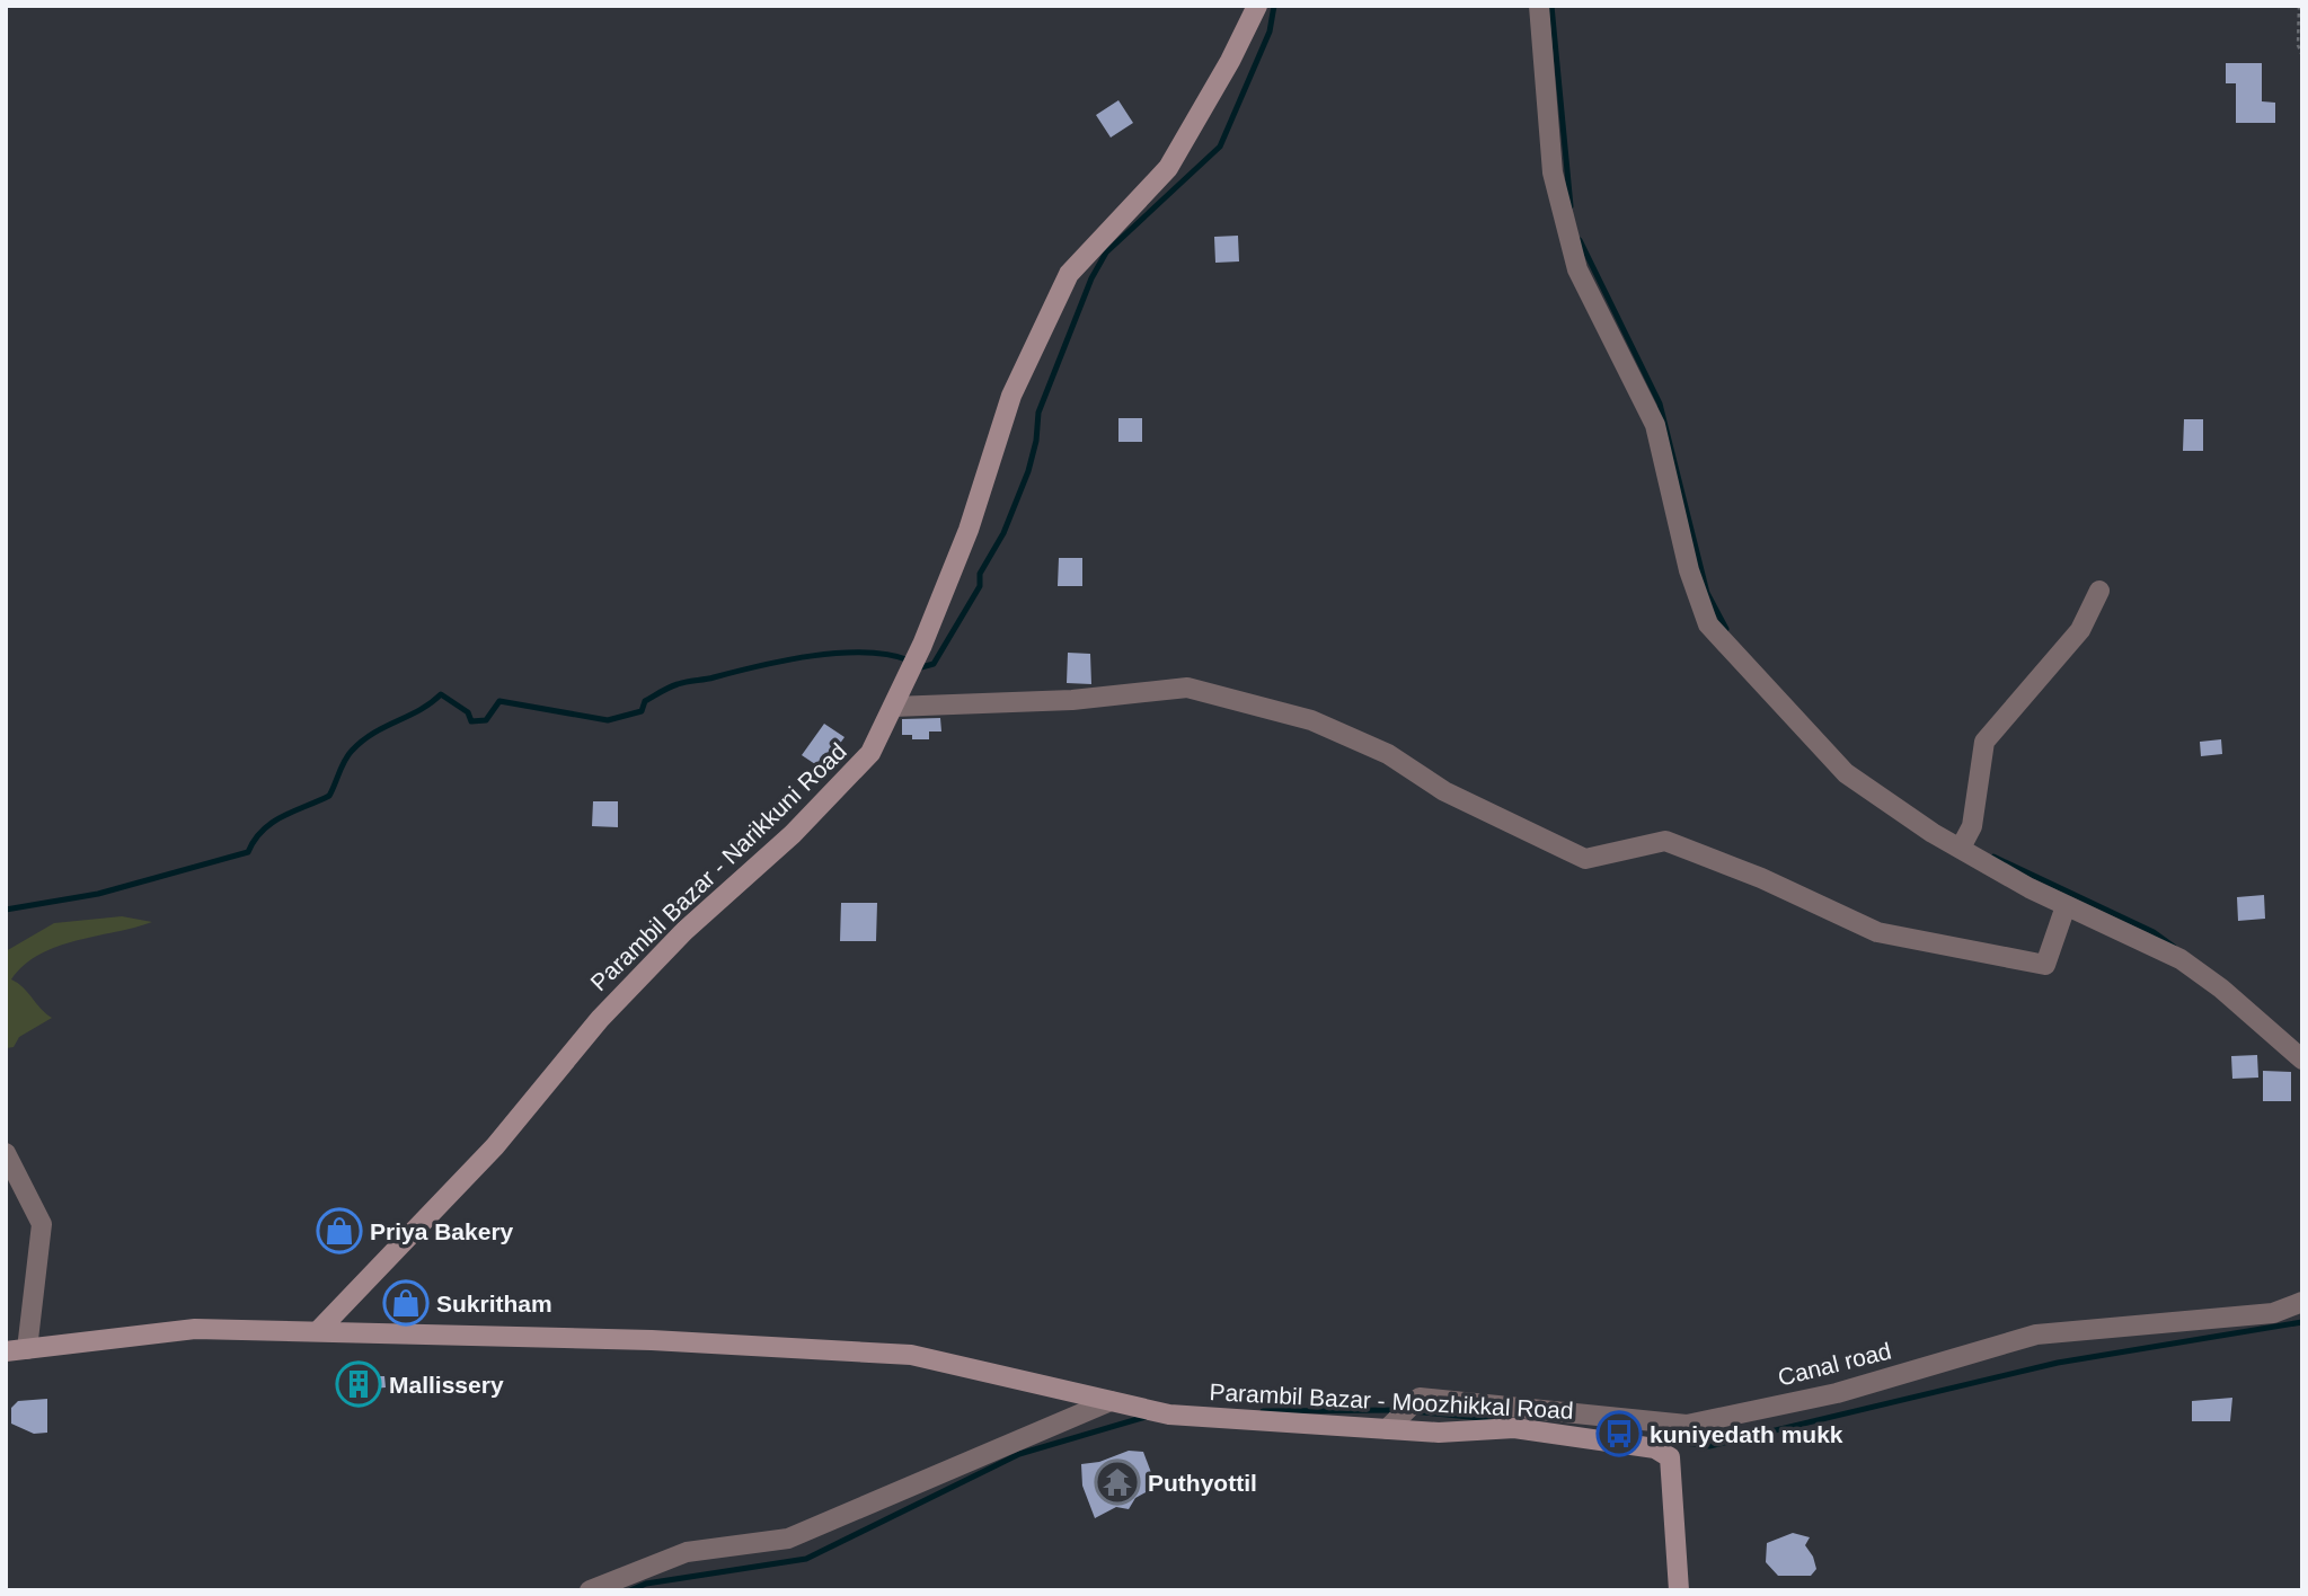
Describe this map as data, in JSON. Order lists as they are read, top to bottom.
{
  "streets": {
    "main road": ["Parambil Bazar - Narikkuni Road", "Parambil Bazar - Moozhikkal Road"],
    "street": ["Canal road"]
  },
  "crossings": [
    ["Parambil Bazar - Narikkuni Road", "Parambil Bazar - Moozhikkal Road"],
    ["Canal road", "Parambil Bazar - Moozhikkal Road"]
  ],
  "places": {
    "shop": ["Priya Bakery", "Sukritham"],
    "building": ["Mallissery"],
    "bus stop": ["kuniyedath mukk"],
    "temple": ["Puthyottil"]
  }
}
